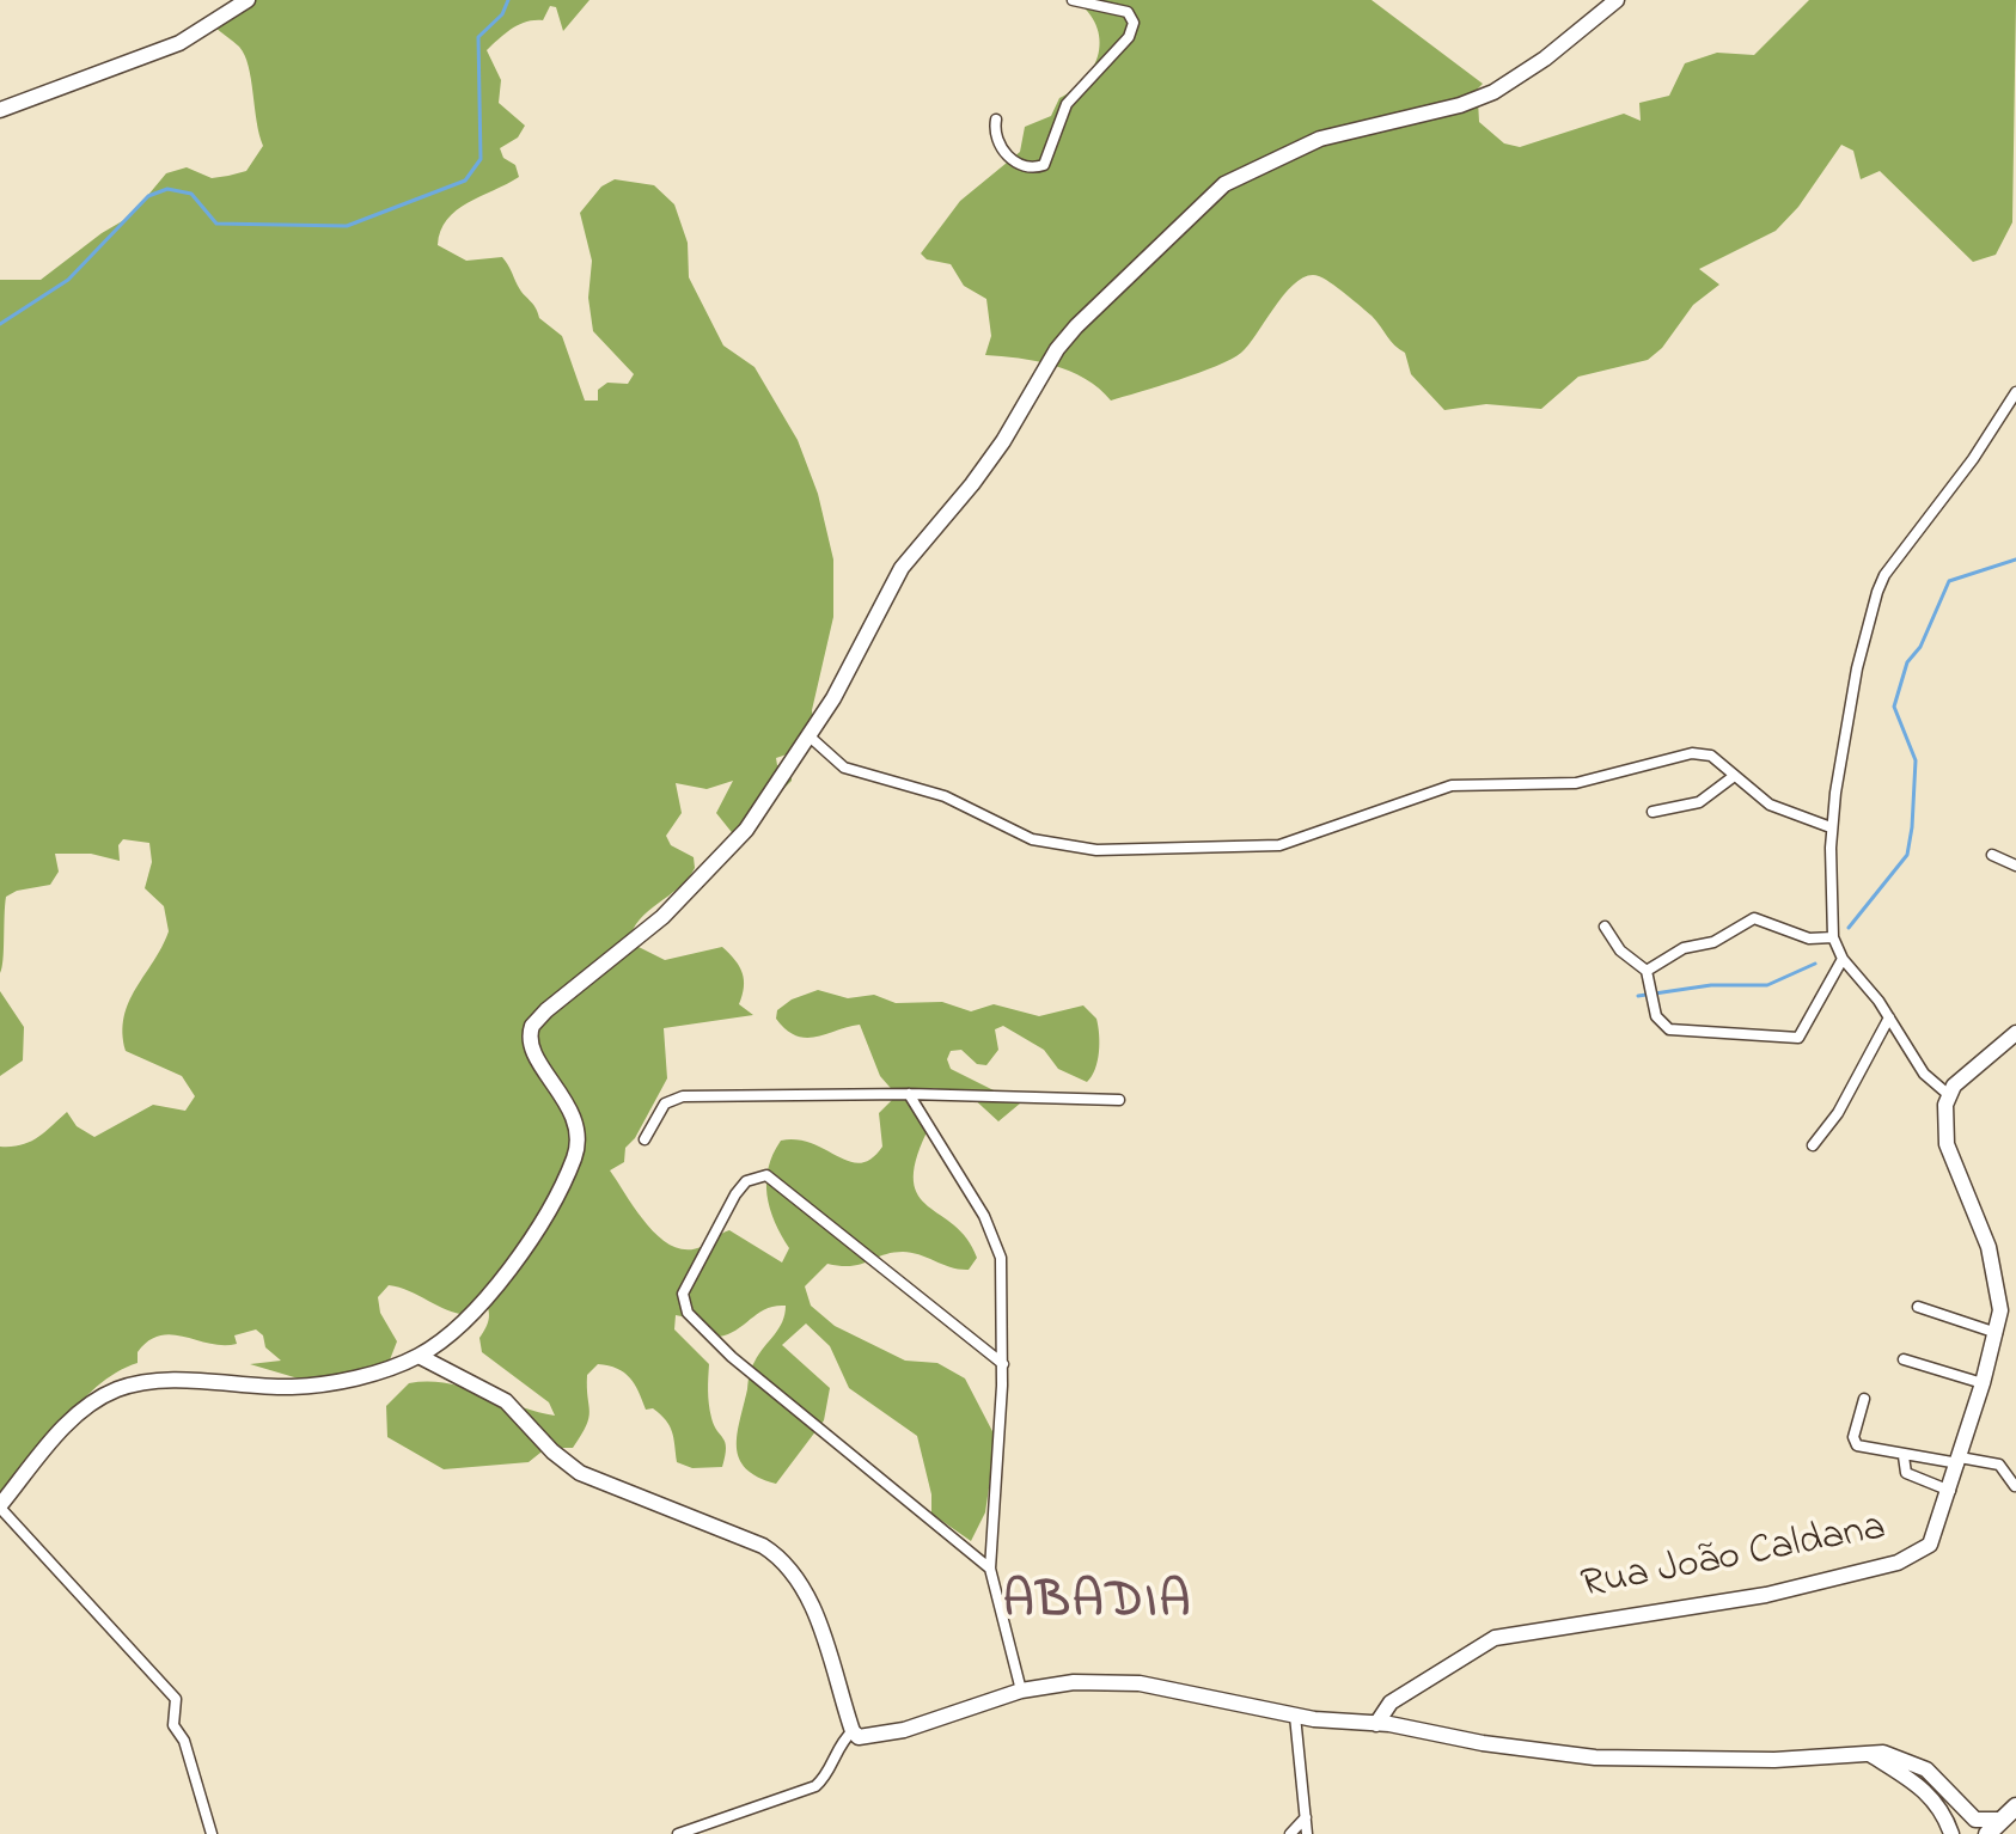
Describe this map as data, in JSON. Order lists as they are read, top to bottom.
{
  "streets": {
    "street": ["Rua João Caldana"]
  },
  "districts": ["ABADIA"]
}
